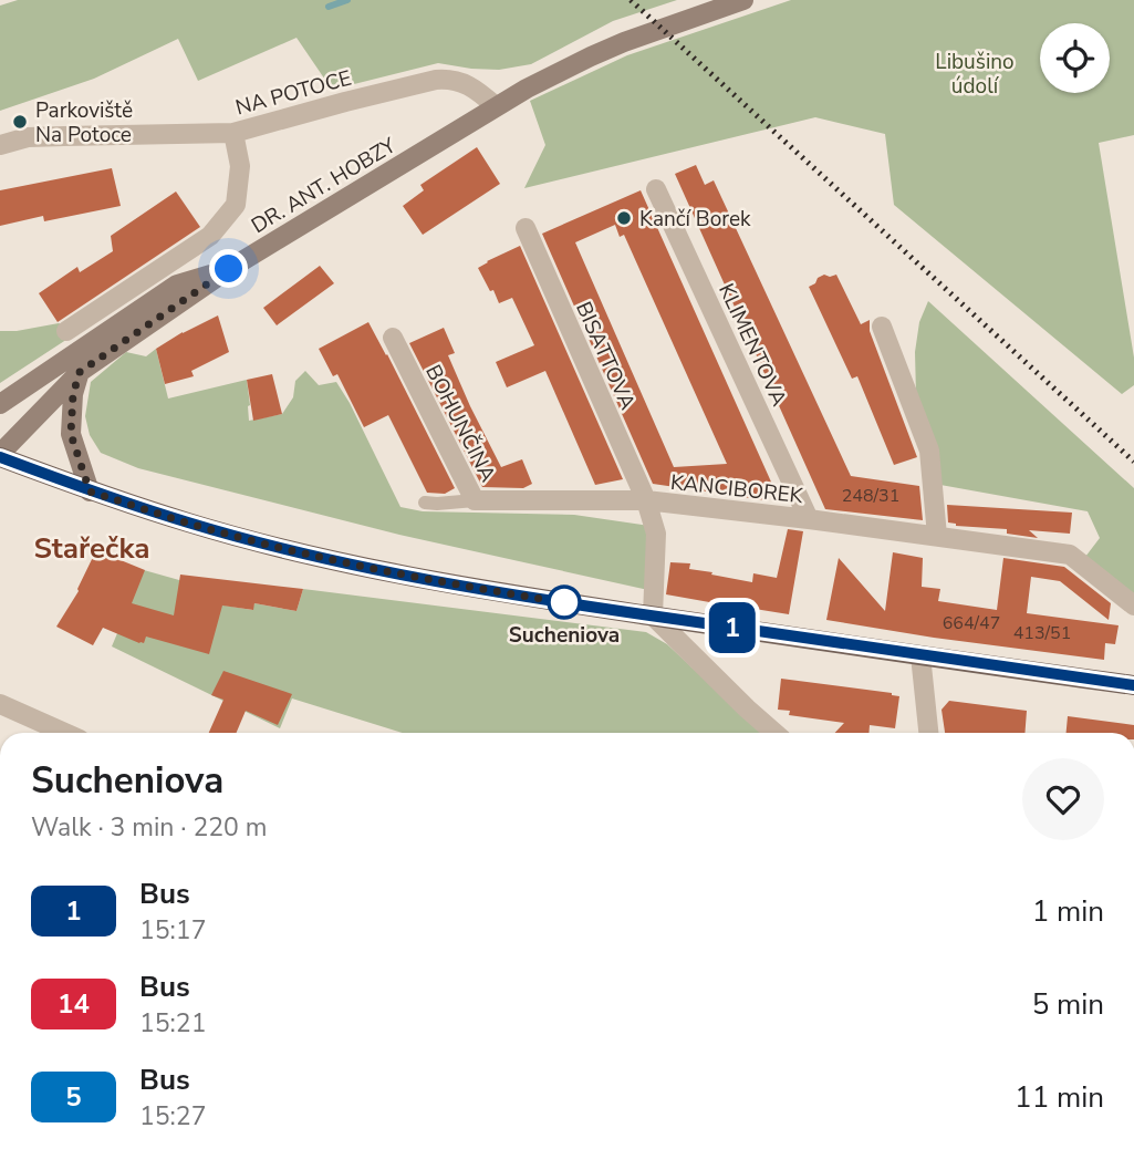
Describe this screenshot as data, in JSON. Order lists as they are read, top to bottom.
{
  "streets": {
    "main road": ["DR. ANT. HOBZY"],
    "street": [
      "NA POTOCE",
      "KLIMENTOVA",
      "BISATTOVA",
      "BOHUNČINA",
      "KANCIBOREK"
    ]
  },
  "crossings": [
    ["NA POTOCE", "DR. ANT. HOBZY"],
    ["KLIMENTOVA", "KANCIBOREK"],
    ["BISATTOVA", "BOHUNČINA"],
    ["BISATTOVA", "KANCIBOREK"],
    ["BOHUNČINA", "KANCIBOREK"]
  ],
  "districts": ["Stařečka"],
  "parks": ["Libušino údolí"],
  "places": ["Parkoviště Na Potoce", "Kančí Borek", "Sucheniova"],
  "lines": ["bus line 1"],
  "house_numbers": ["248/31", "664/47", "413/51"],
  "page": {
    "on_map": "1",
    "heading": ["Sucheniova", "Walk · 3 min · 220 m"],
    "list": [
      {
        "mark": "1",
        "name": "Bus",
        "note": "15:17",
        "value": "1 min"
      },
      {
        "mark": "14",
        "name": "Bus",
        "note": "15:21",
        "value": "5 min"
      },
      {
        "mark": "5",
        "name": "Bus",
        "note": "15:27",
        "value": "11 min"
      }
    ]
  }
}
